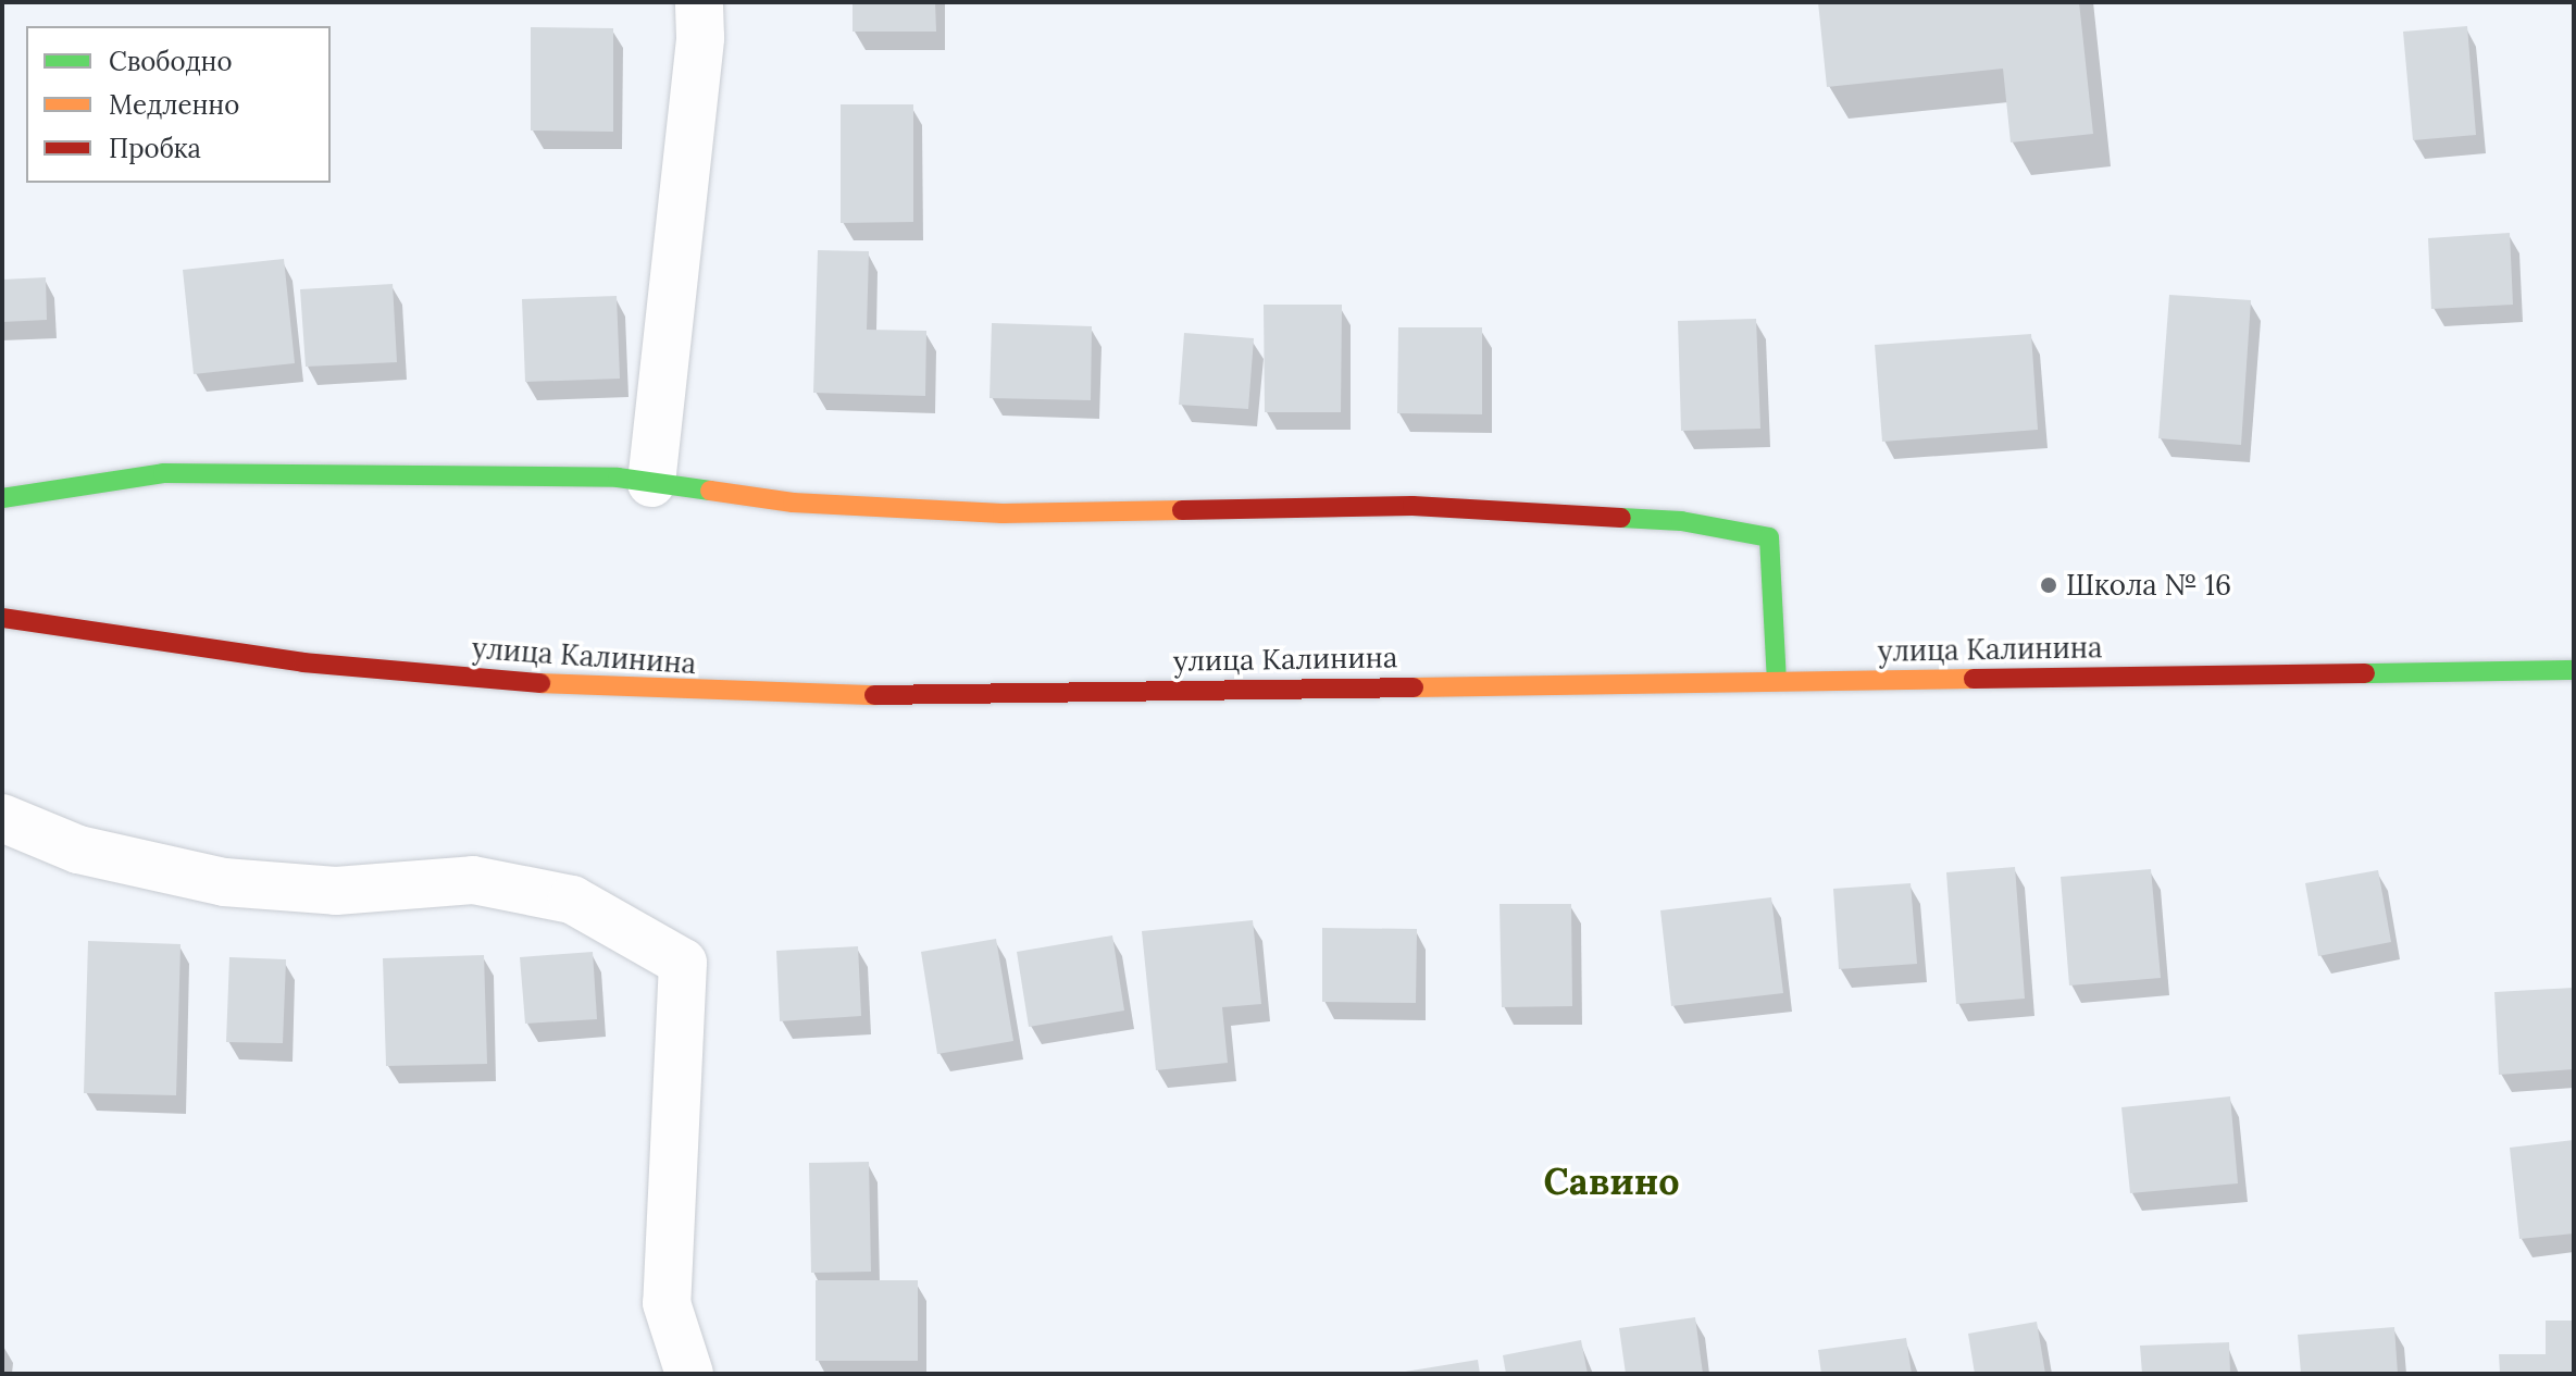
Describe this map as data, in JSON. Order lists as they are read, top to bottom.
{
  "streets": {
    "main road": ["улица Калинина"]
  },
  "districts": ["Савино"],
  "places": ["Школа № 16"],
  "legend": ["Свободно", "Медленно", "Пробка"]
}
